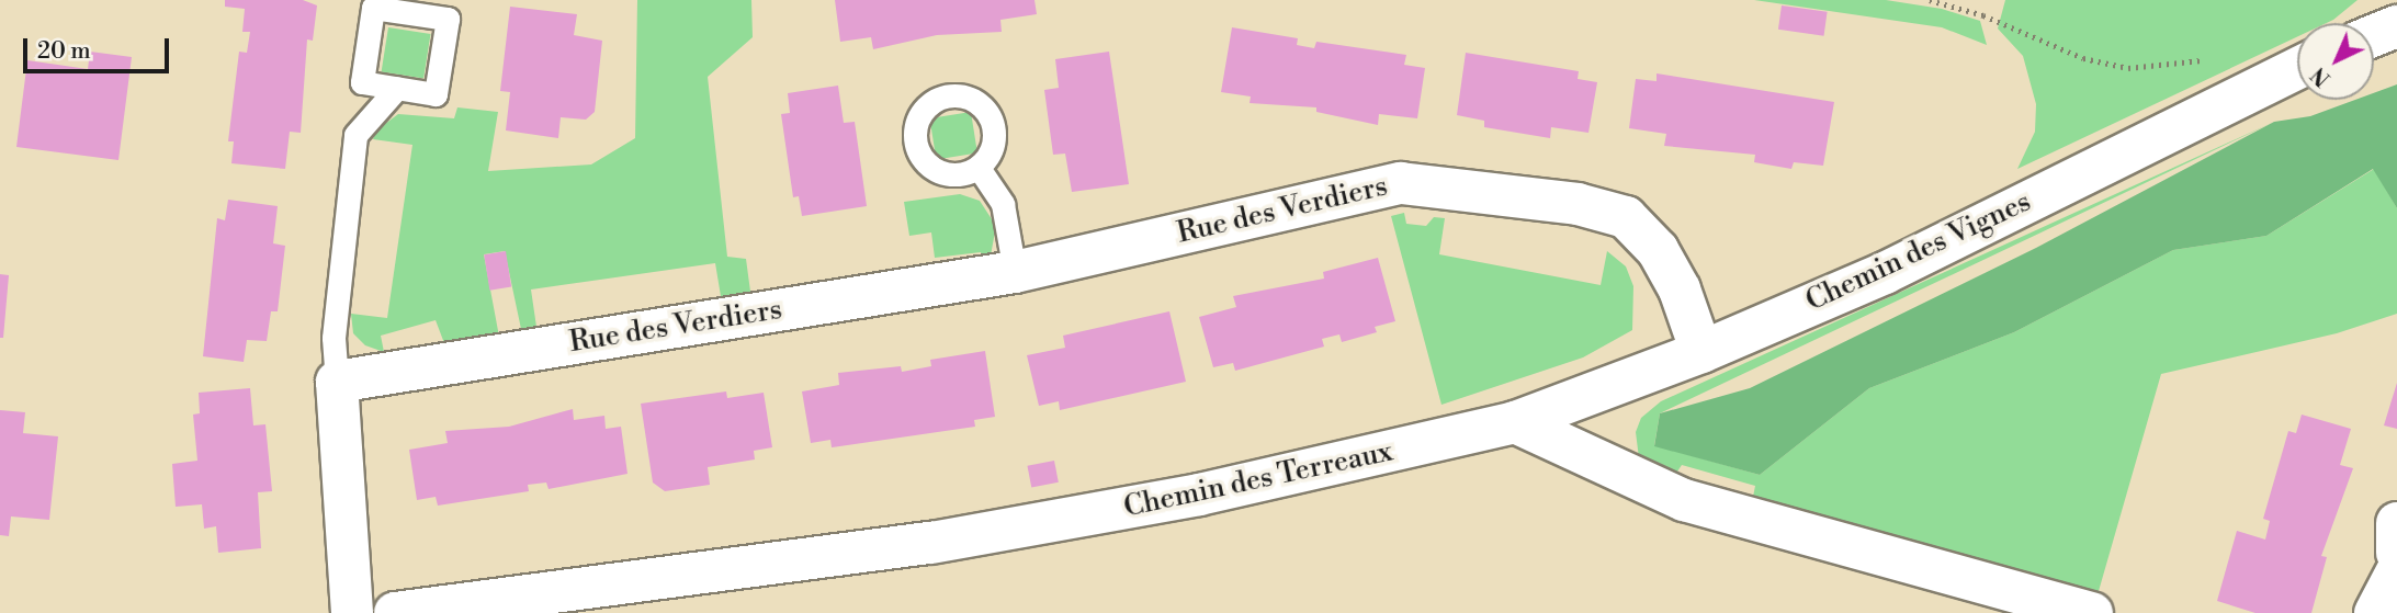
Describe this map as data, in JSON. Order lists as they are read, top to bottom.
{
  "streets": {
    "street": ["Rue des Verdiers", "Chemin des Vignes", "Chemin des Terreaux"]
  },
  "crossings": [
    ["Rue des Verdiers", "Chemin des Vignes"],
    ["Chemin des Vignes", "Chemin des Terreaux"]
  ],
  "scale_bar": "20 m",
  "north": "bottom left"
}
